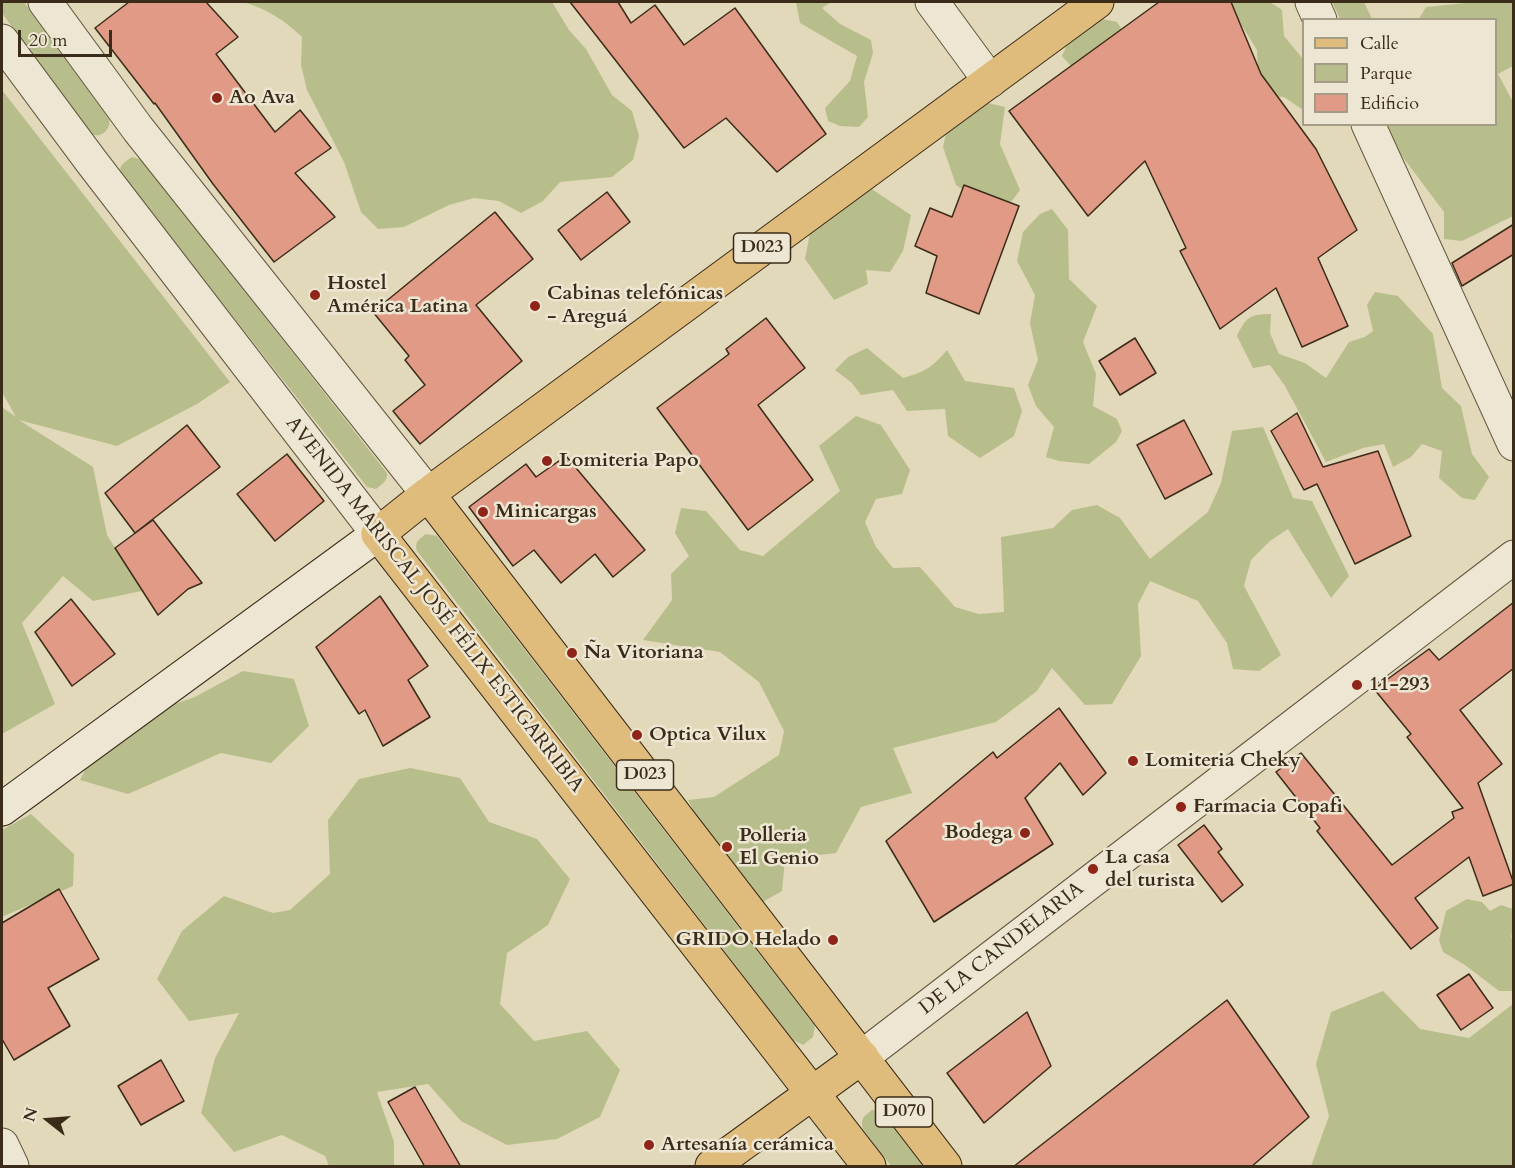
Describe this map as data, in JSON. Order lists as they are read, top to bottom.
{
  "streets": {
    "main road": ["D023", "AVENIDA MARISCAL JOSÉ FÉLIX ESTIGARRIBIA", "D070"],
    "street": ["DE LA CANDELARIA"]
  },
  "crossings": [
    ["D023", "AVENIDA MARISCAL JOSÉ FÉLIX ESTIGARRIBIA"],
    ["D023", "DE LA CANDELARIA"],
    ["D023", "D070"],
    ["DE LA CANDELARIA", "D070"]
  ],
  "places": [
    "Ao Ava",
    "Hostel América Latina",
    "Cabinas telefónicas - Areguá",
    "Lomiteria Papo",
    "Minicargas",
    "Ña Vitoriana",
    "11-293",
    "Optica Vilux",
    "Lomiteria Cheky",
    "Farmacia Copafi",
    "Bodega",
    "Polleria El Genio",
    "La casa del turista",
    "GRIDO Helado",
    "Artesanía cerámica"
  ],
  "legend": ["Calle", "Parque", "Edificio"],
  "scale_bar": "20 m",
  "north": "left"
}
